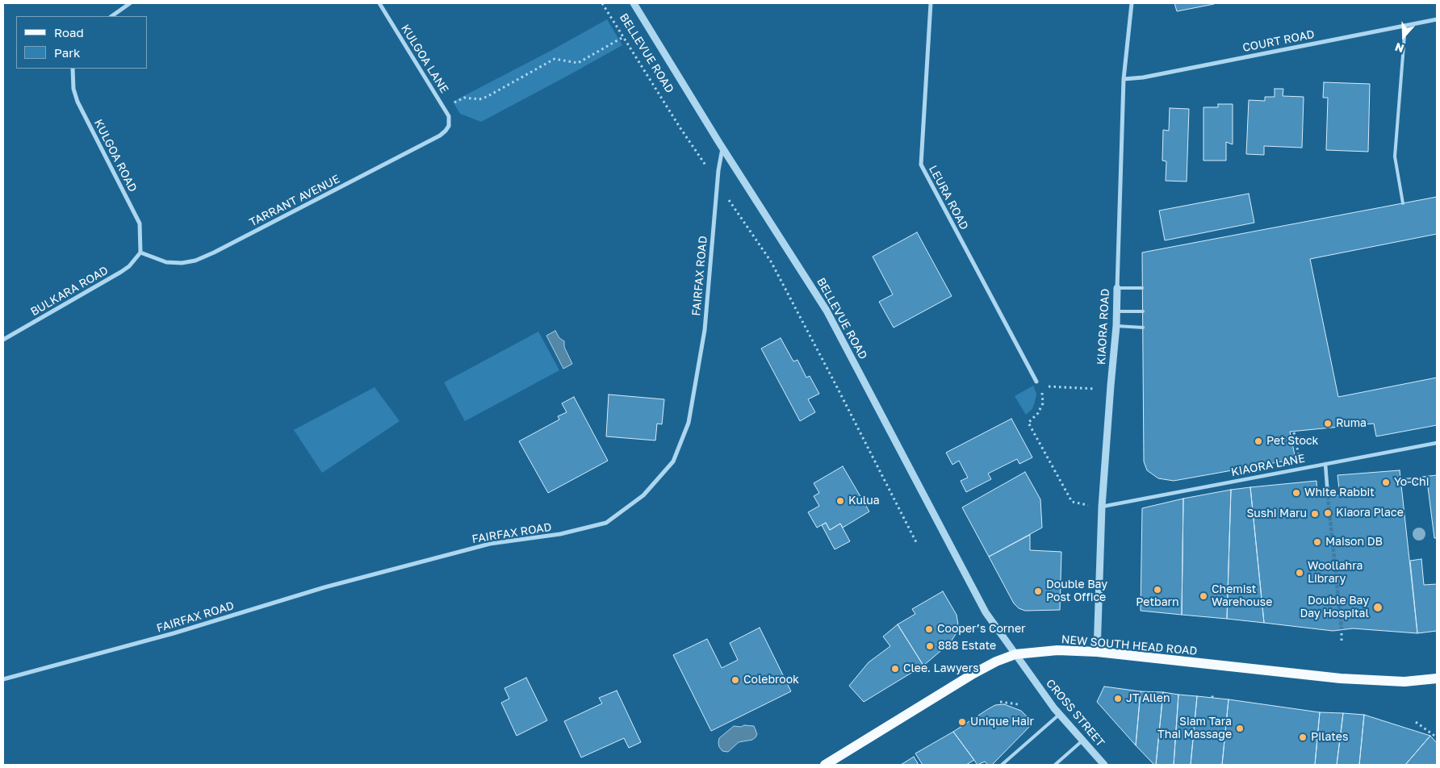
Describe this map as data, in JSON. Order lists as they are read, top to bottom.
{
  "streets": {
    "main road": ["NEW SOUTH HEAD ROAD"],
    "street": [
      "COURT ROAD",
      "BELLEVUE ROAD",
      "KULGOA LANE",
      "KULGOA ROAD",
      "LEURA ROAD",
      "TARRANT AVENUE",
      "FAIRFAX ROAD",
      "BULKARA ROAD",
      "KIAORA ROAD",
      "KIAORA LANE",
      "CROSS STREET"
    ]
  },
  "crossings": [
    ["COURT ROAD", "KIAORA ROAD"],
    ["BELLEVUE ROAD", "FAIRFAX ROAD"],
    ["BELLEVUE ROAD", "NEW SOUTH HEAD ROAD"],
    ["BELLEVUE ROAD", "CROSS STREET"],
    ["KULGOA LANE", "TARRANT AVENUE"],
    ["KULGOA ROAD", "TARRANT AVENUE"],
    ["KULGOA ROAD", "BULKARA ROAD"],
    ["TARRANT AVENUE", "BULKARA ROAD"],
    ["KIAORA ROAD", "KIAORA LANE"],
    ["KIAORA ROAD", "NEW SOUTH HEAD ROAD"],
    ["NEW SOUTH HEAD ROAD", "CROSS STREET"]
  ],
  "places": [
    "Ruma",
    "Pet Stock",
    "Yo-Chi",
    "White Rabbit",
    "Kulua",
    "Kiaora Place",
    "Sushi Maru",
    "Maison DB",
    "Woollahra Library",
    "Petbarn",
    "Double Bay Post Office",
    "Chemist Warehouse",
    "Double Bay Day Hospital",
    "Cooper’s Corner",
    "888 Estate",
    "Clee. Lawyers",
    "Colebrook",
    "JT Allen",
    "Unique Hair",
    "Siam Tara Thai Massage",
    "Pilates"
  ],
  "legend": ["Road", "Park"],
  "north": "bottom"
}
